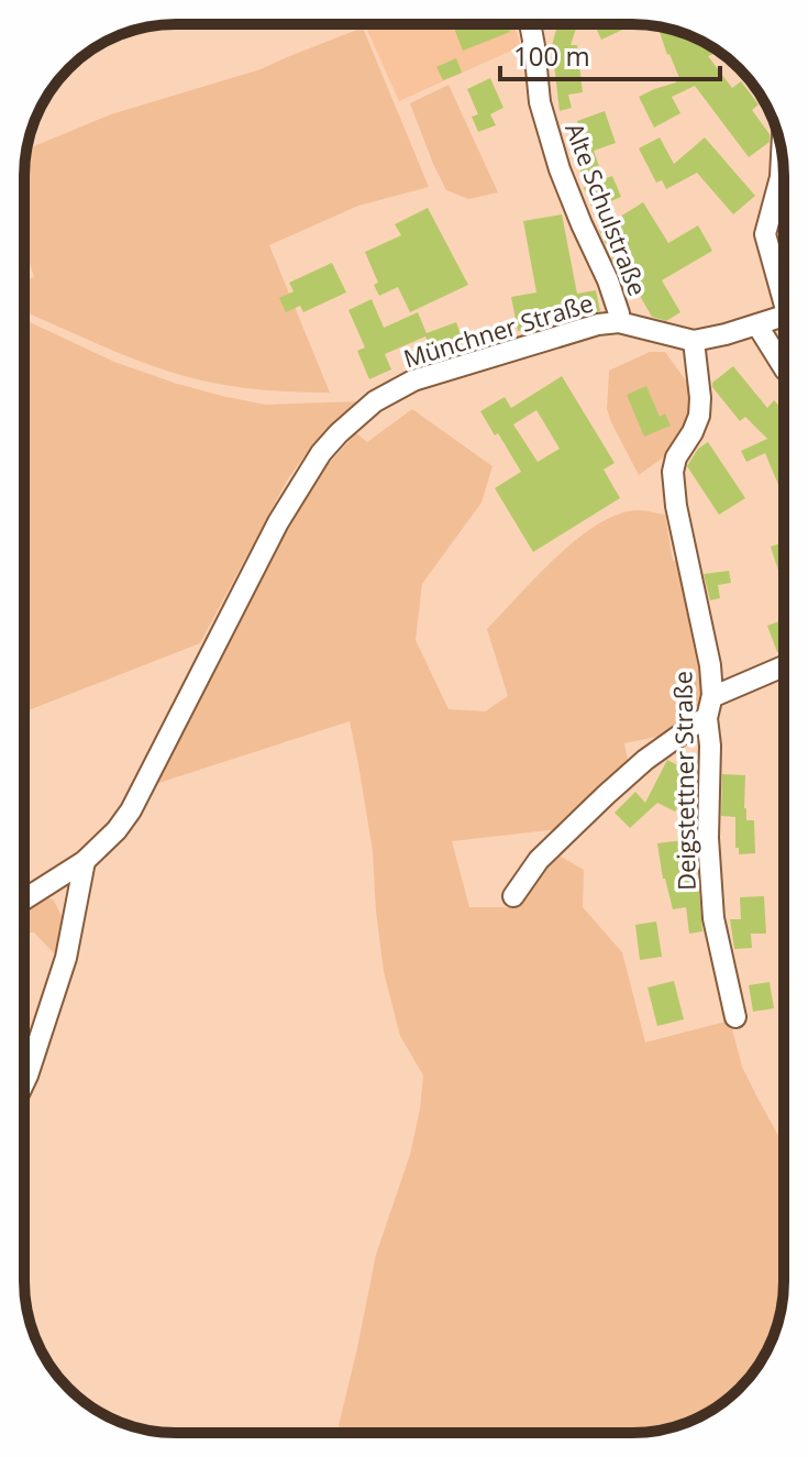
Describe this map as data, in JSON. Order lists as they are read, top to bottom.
{
  "streets": {
    "street": ["Alte Schulstraße", "Münchner Straße", "Deigstettner Straße"]
  },
  "crossings": [
    ["Alte Schulstraße", "Münchner Straße"],
    ["Münchner Straße", "Deigstettner Straße"]
  ],
  "scale_bar": "100 m"
}
